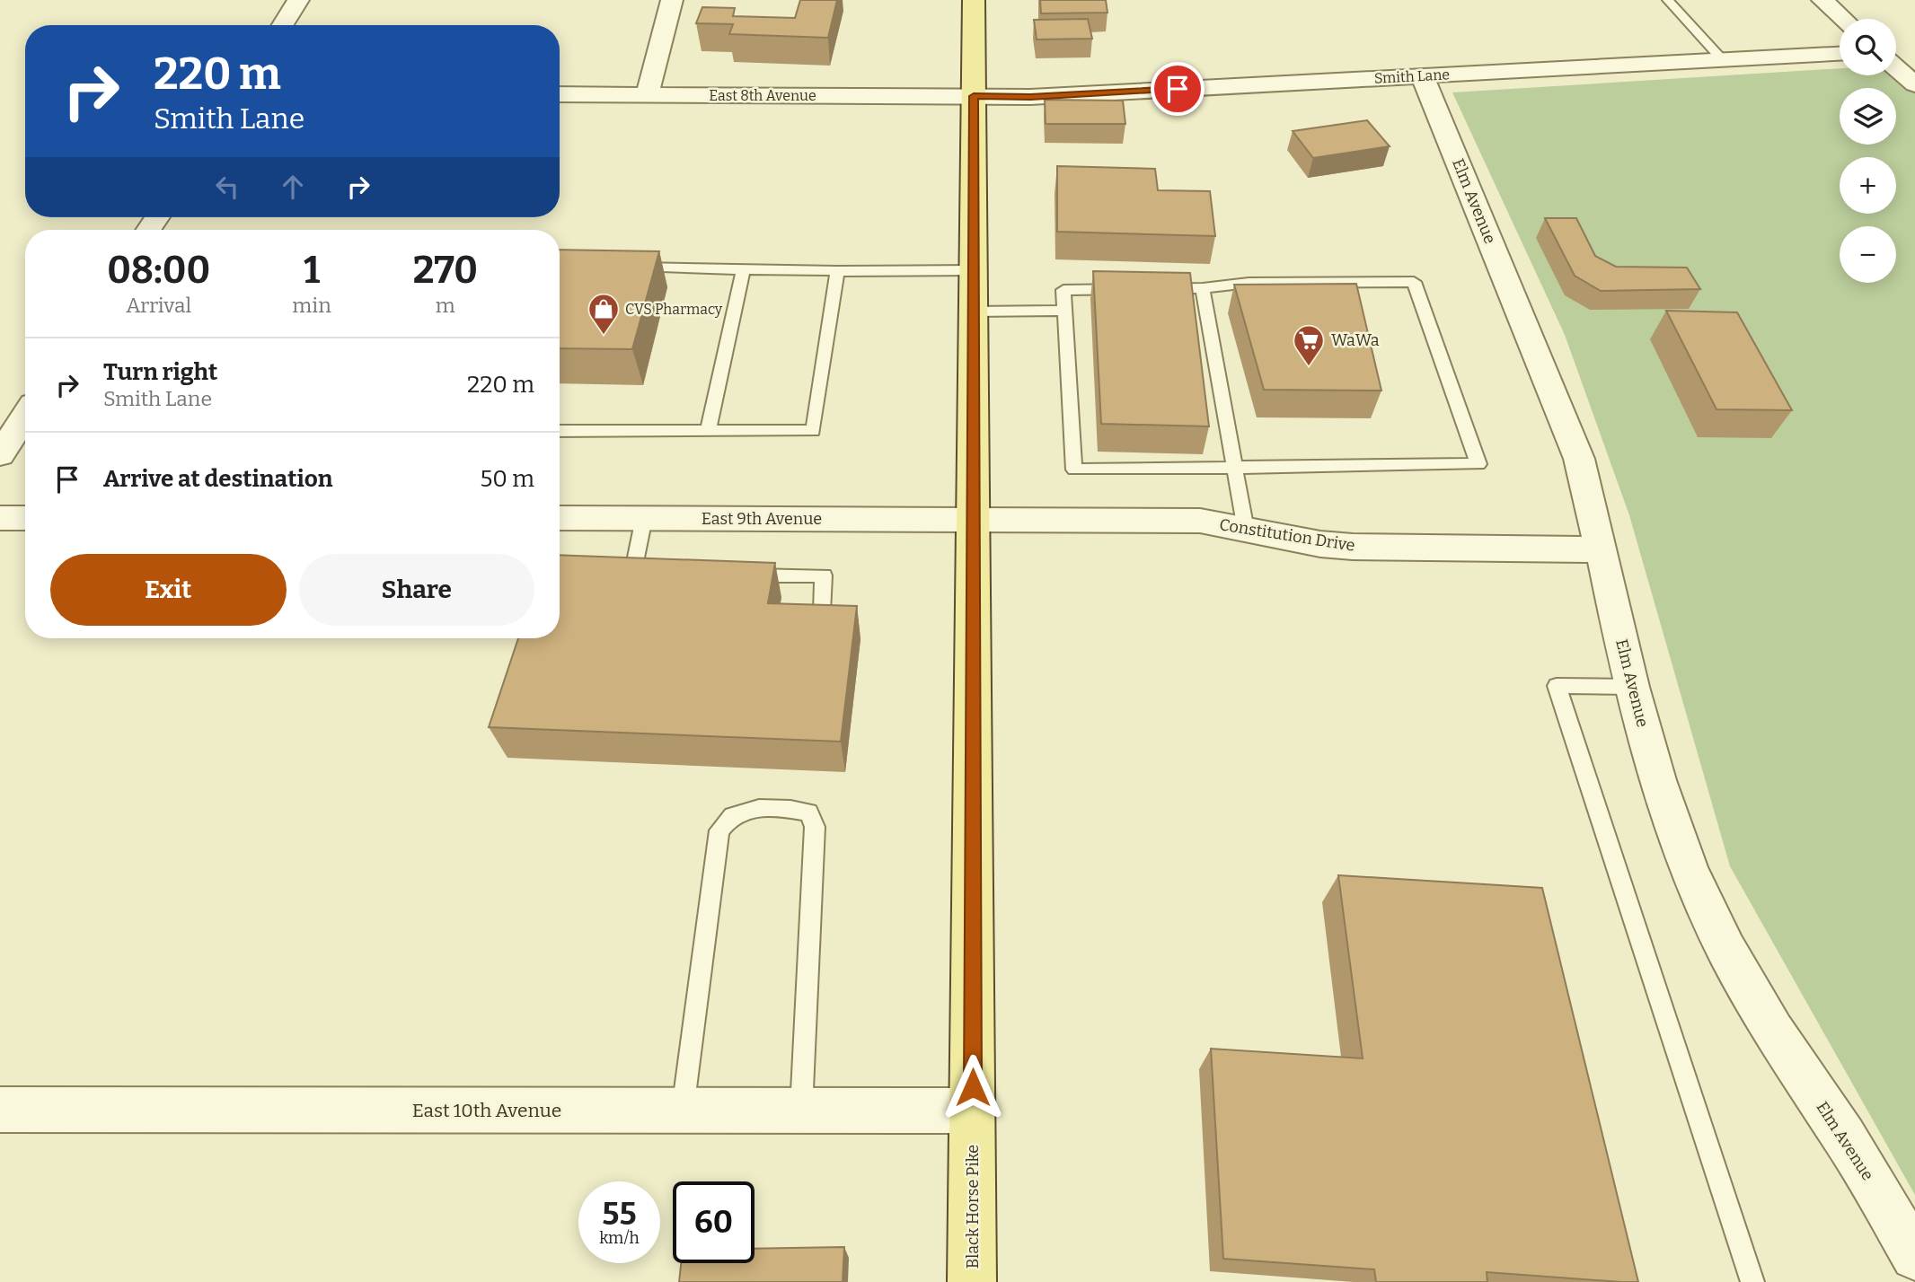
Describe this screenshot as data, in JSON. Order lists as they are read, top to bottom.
{
  "streets": {
    "main road": ["Black Horse Pike"],
    "street": [
      "Smith Lane",
      "East 8th Avenue",
      "Elm Avenue",
      "East 9th Avenue",
      "Constitution Drive",
      "East 10th Avenue"
    ]
  },
  "crossings": [
    ["Smith Lane", "East 8th Avenue"],
    ["Smith Lane", "Elm Avenue"],
    ["Smith Lane", "Black Horse Pike"],
    ["East 8th Avenue", "Black Horse Pike"],
    ["Elm Avenue", "Constitution Drive"],
    ["East 9th Avenue", "Constitution Drive"],
    ["East 9th Avenue", "Black Horse Pike"],
    ["Constitution Drive", "Black Horse Pike"],
    ["East 10th Avenue", "Black Horse Pike"]
  ],
  "places": {
    "shop": ["CVS Pharmacy"],
    "supermarket": ["WaWa"]
  },
  "page": {
    "map_buttons": ["+", "−"],
    "turn": ["220 m", "Smith Lane"],
    "eta": [
      "08:00",
      "Arrival",
      "1",
      "min",
      "270",
      "m"
    ],
    "list": [
      {
        "name": "Turn right",
        "note": "Smith Lane",
        "value": "220 m"
      },
      {
        "name": "Arrive at destination",
        "value": "50 m"
      }
    ],
    "buttons": ["Exit", "Share"],
    "speed": "55 km/h",
    "limit": "60"
  }
}
